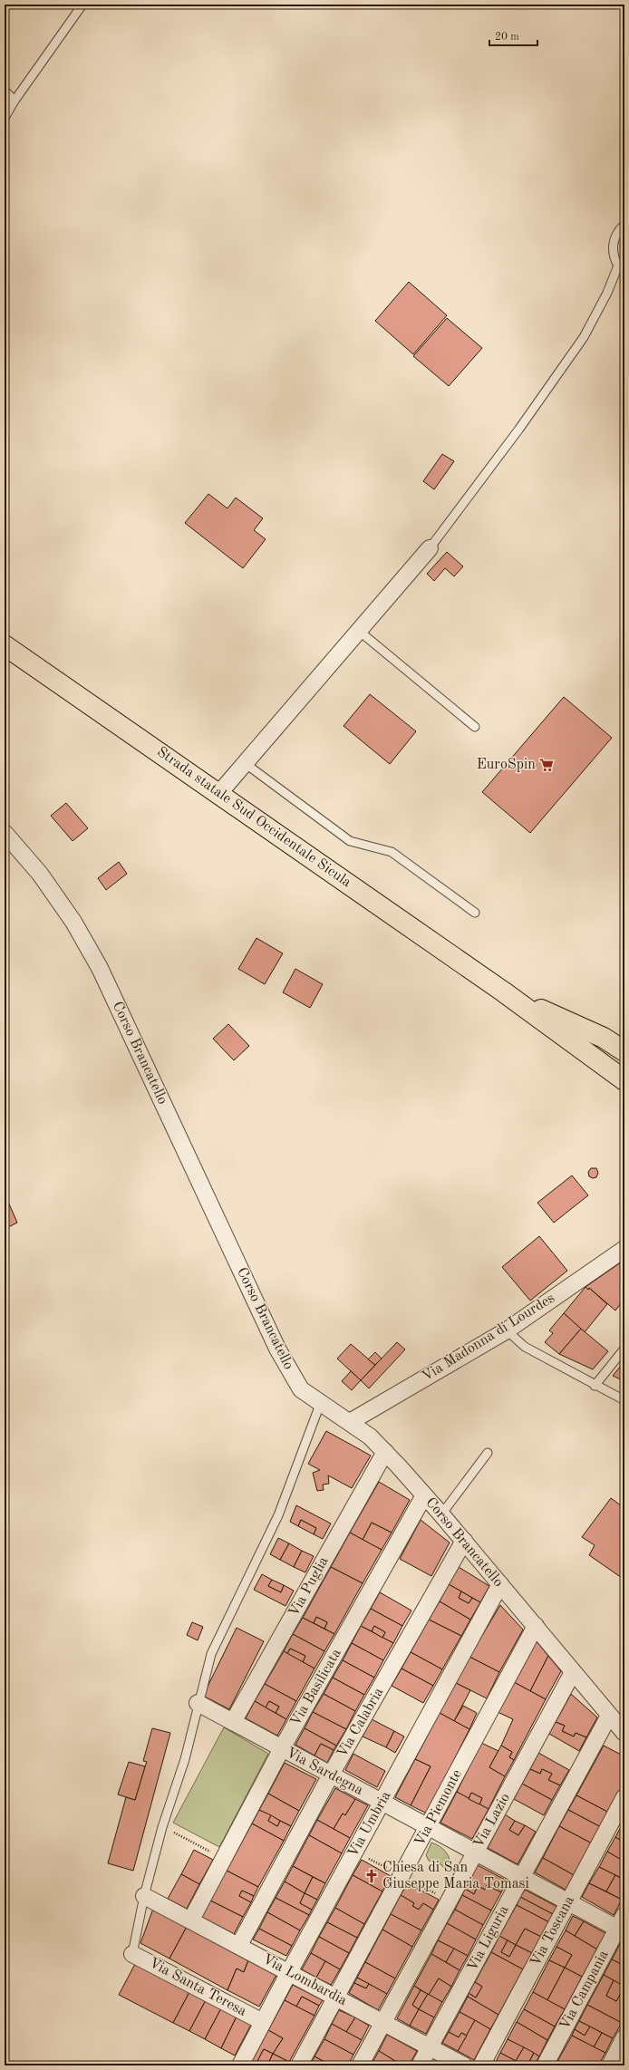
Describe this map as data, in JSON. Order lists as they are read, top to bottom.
{
  "streets": {
    "main road": ["Strada statale Sud Occidentale Sicula"],
    "street": [
      "Corso Brancatello",
      "Via Madonna di Lourdes",
      "Via Puglia",
      "Via Basilicata",
      "Via Calabria",
      "Via Sardegna",
      "Via Piemonte",
      "Via Lazio",
      "Via Umbria",
      "Via Toscana",
      "Via Liguria",
      "Via Lombardia",
      "Via Santa Teresa",
      "Via Campania"
    ]
  },
  "crossings": [
    ["Corso Brancatello", "Via Madonna di Lourdes"],
    ["Corso Brancatello", "Via Puglia"],
    ["Corso Brancatello", "Via Basilicata"],
    ["Corso Brancatello", "Via Calabria"],
    ["Corso Brancatello", "Via Piemonte"],
    ["Corso Brancatello", "Via Lazio"],
    ["Corso Brancatello", "Via Umbria"],
    ["Corso Brancatello", "Via Liguria"],
    ["Via Puglia", "Via Sardegna"],
    ["Via Basilicata", "Via Sardegna"],
    ["Via Basilicata", "Via Lombardia"],
    ["Via Calabria", "Via Sardegna"],
    ["Via Calabria", "Via Lombardia"],
    ["Via Sardegna", "Via Piemonte"],
    ["Via Sardegna", "Via Lazio"],
    ["Via Sardegna", "Via Umbria"],
    ["Via Sardegna", "Via Toscana"],
    ["Via Sardegna", "Via Liguria"],
    ["Via Sardegna", "Via Campania"],
    ["Via Piemonte", "Via Lombardia"],
    ["Via Lazio", "Via Lombardia"],
    ["Via Umbria", "Via Lombardia"],
    ["Via Umbria", "Via Santa Teresa"],
    ["Via Liguria", "Via Lombardia"]
  ],
  "places": {
    "supermarket": ["EuroSpin"],
    "church": ["Chiesa di San Giuseppe Maria Tomasi"]
  },
  "scale_bar": "20 m"
}
